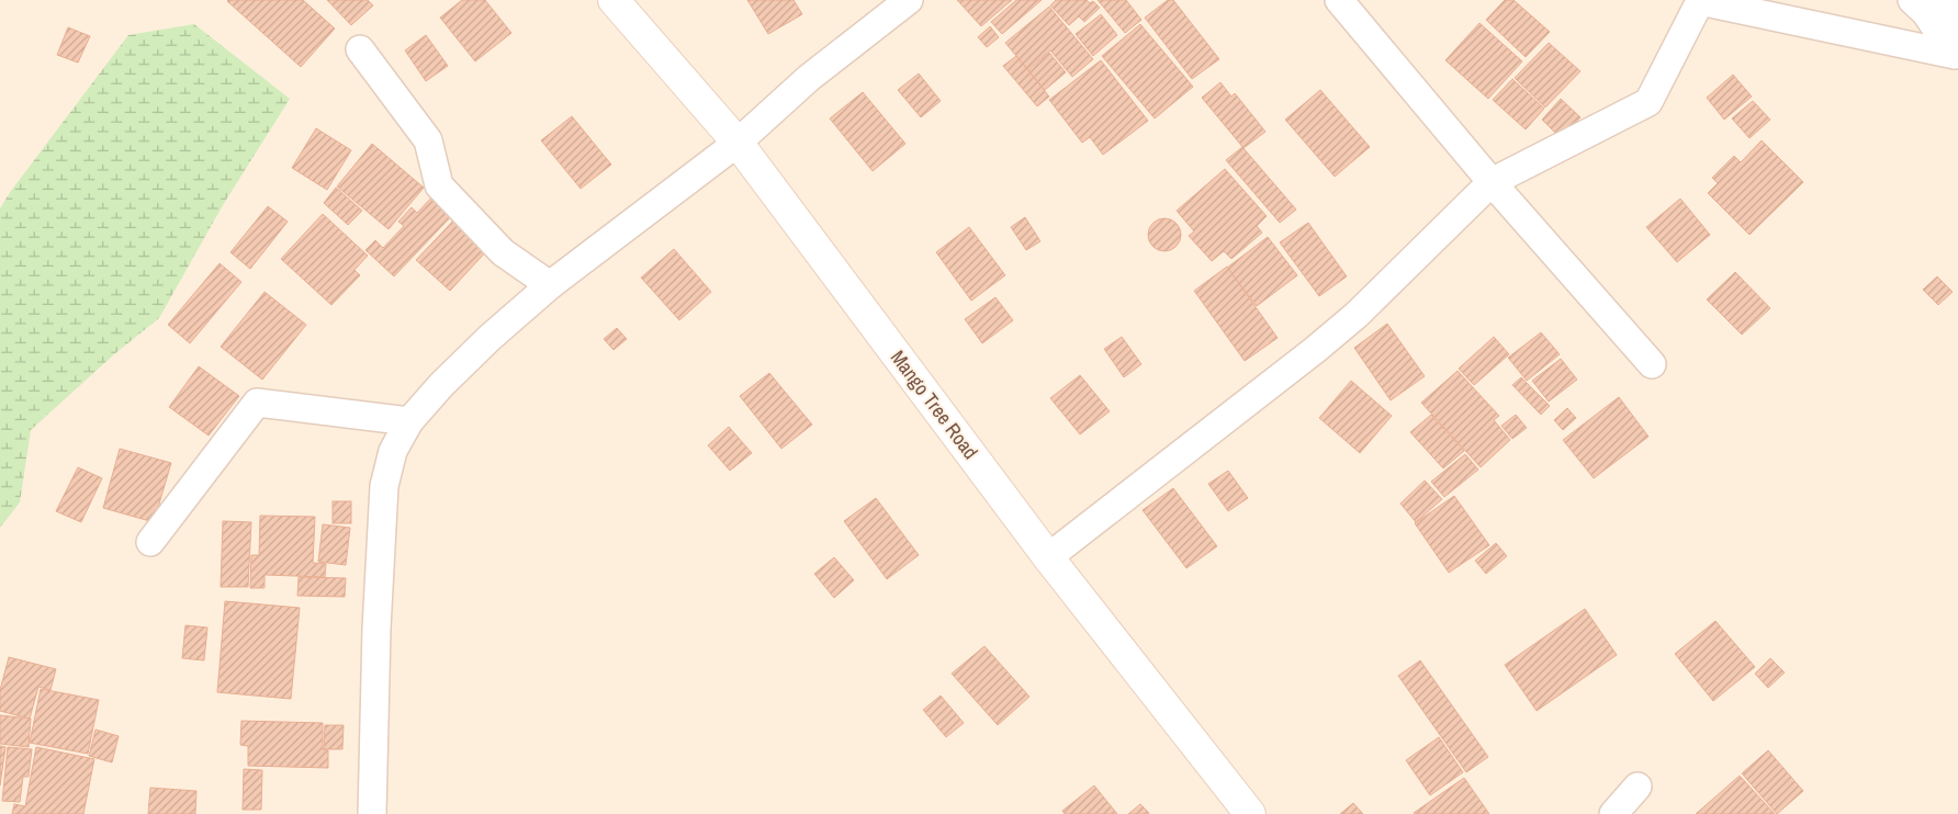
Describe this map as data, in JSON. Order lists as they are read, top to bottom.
{
  "streets": {
    "main road": ["Mango Tree Road"]
  }
}
